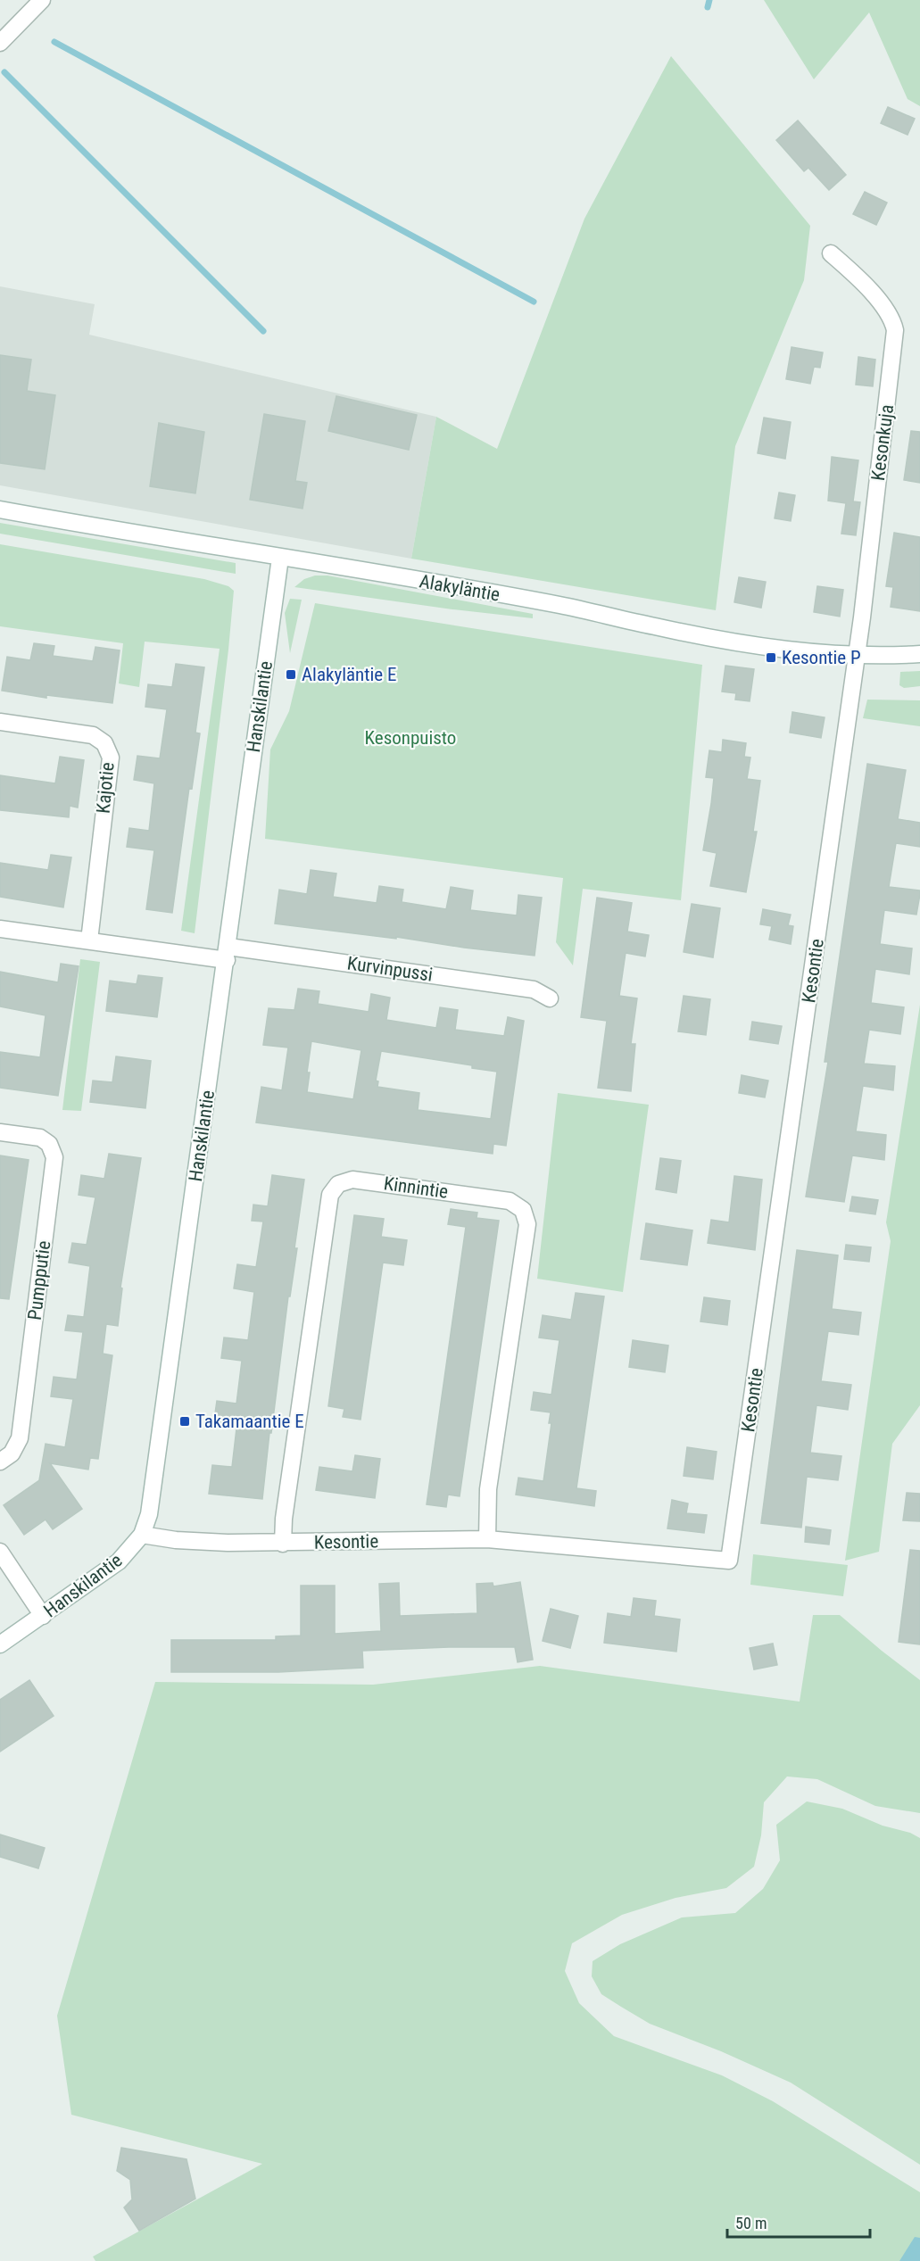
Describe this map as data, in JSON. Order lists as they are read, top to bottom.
{
  "streets": {
    "street": [
      "Kesonkuja",
      "Alakyläntie",
      "Hanskilantie",
      "Kajotie",
      "Kurvinpussi",
      "Kesontie",
      "Kinnintie",
      "Pumpputie"
    ]
  },
  "crossings": [
    ["Kesonkuja", "Alakyläntie"],
    ["Kesonkuja", "Kesontie"],
    ["Alakyläntie", "Hanskilantie"],
    ["Alakyläntie", "Kesontie"],
    ["Hanskilantie", "Kurvinpussi"],
    ["Hanskilantie", "Kesontie"],
    ["Kesontie", "Kinnintie"]
  ],
  "parks": ["Kesonpuisto"],
  "places": {
    "transit": ["Kesontie P", "Alakyläntie E", "Takamaantie E"]
  },
  "scale_bar": "50 m"
}
